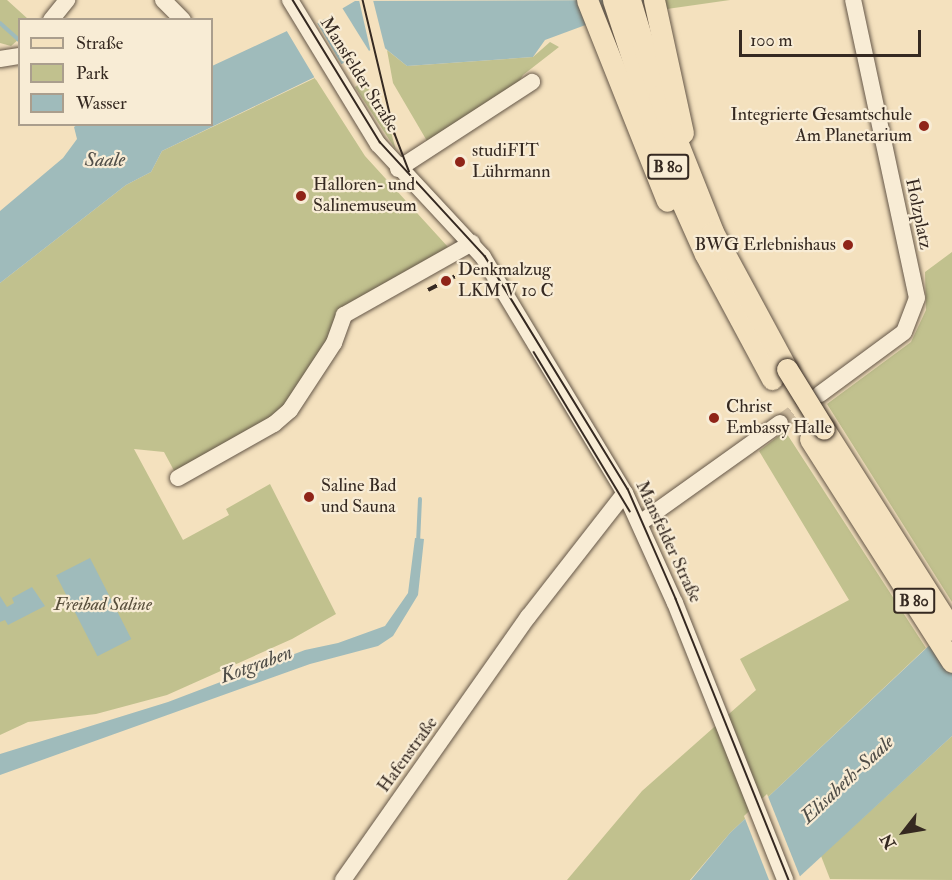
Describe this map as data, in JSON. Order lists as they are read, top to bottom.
{
  "streets": {
    "main road": ["B 80"],
    "street": ["Mansfelder Straße", "Holzplatz", "Hafenstraße"]
  },
  "crossings": [
    ["Mansfelder Straße", "Hafenstraße"]
  ],
  "water": ["Saale", "Kotgraben", "Elisabeth-Saale"],
  "parks": ["Freibad Saline"],
  "places": [
    "Integrierte Gesamtschule Am Planetarium",
    "studiFIT Lührmann",
    "Halloren- und Salinemuseum",
    "BWG Erlebnishaus",
    "Denkmalzug LKM V 10 C",
    "Christ Embassy Halle",
    "Saline Bad und Sauna"
  ],
  "legend": ["Straße", "Park", "Wasser"],
  "scale_bar": "100 m",
  "north": "bottom left"
}
